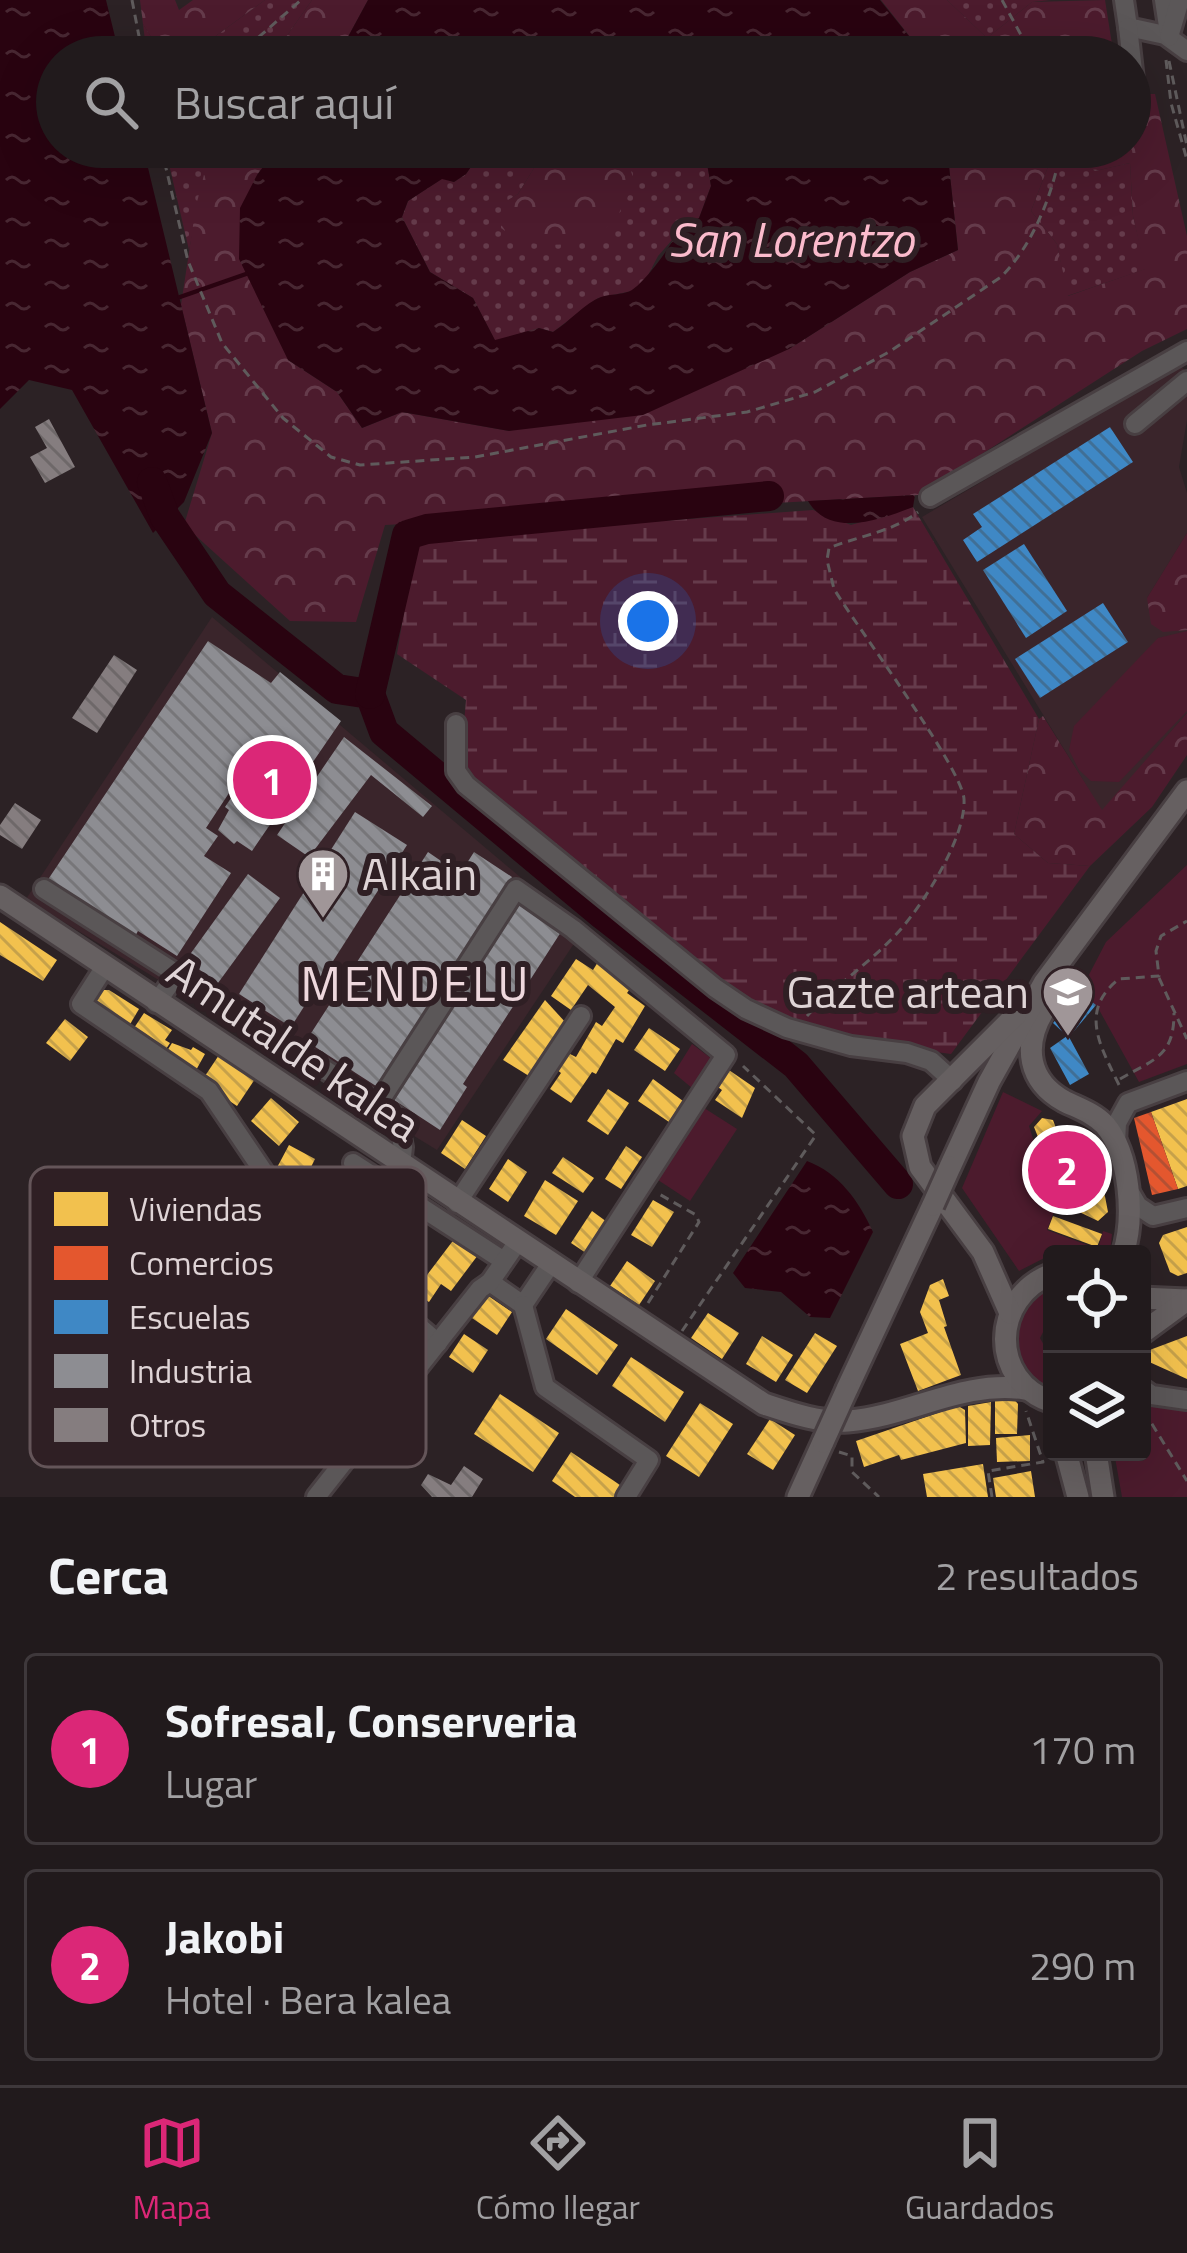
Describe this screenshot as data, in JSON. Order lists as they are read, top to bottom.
{
  "streets": {
    "main road": ["Amutalde kalea"]
  },
  "districts": ["MENDELU"],
  "water": ["San Lorentzo"],
  "places": {
    "building": ["Alkain"],
    "school or university": ["Gazte artean"]
  },
  "legend": [
    "Viviendas",
    "Comercios",
    "Escuelas",
    "Industria",
    "Otros"
  ],
  "page": {
    "search": "Buscar aquí",
    "pins": ["1", "2"],
    "heading": ["Cerca", "2 resultados"],
    "list": [
      {
        "mark": "1",
        "name": "Sofresal, Conserveria",
        "note": "Lugar",
        "value": "170 m"
      },
      {
        "mark": "2",
        "name": "Jakobi",
        "note": "Hotel · Bera kalea",
        "value": "290 m"
      }
    ],
    "nav": ["Mapa", "Cómo llegar", "Guardados"]
  }
}
